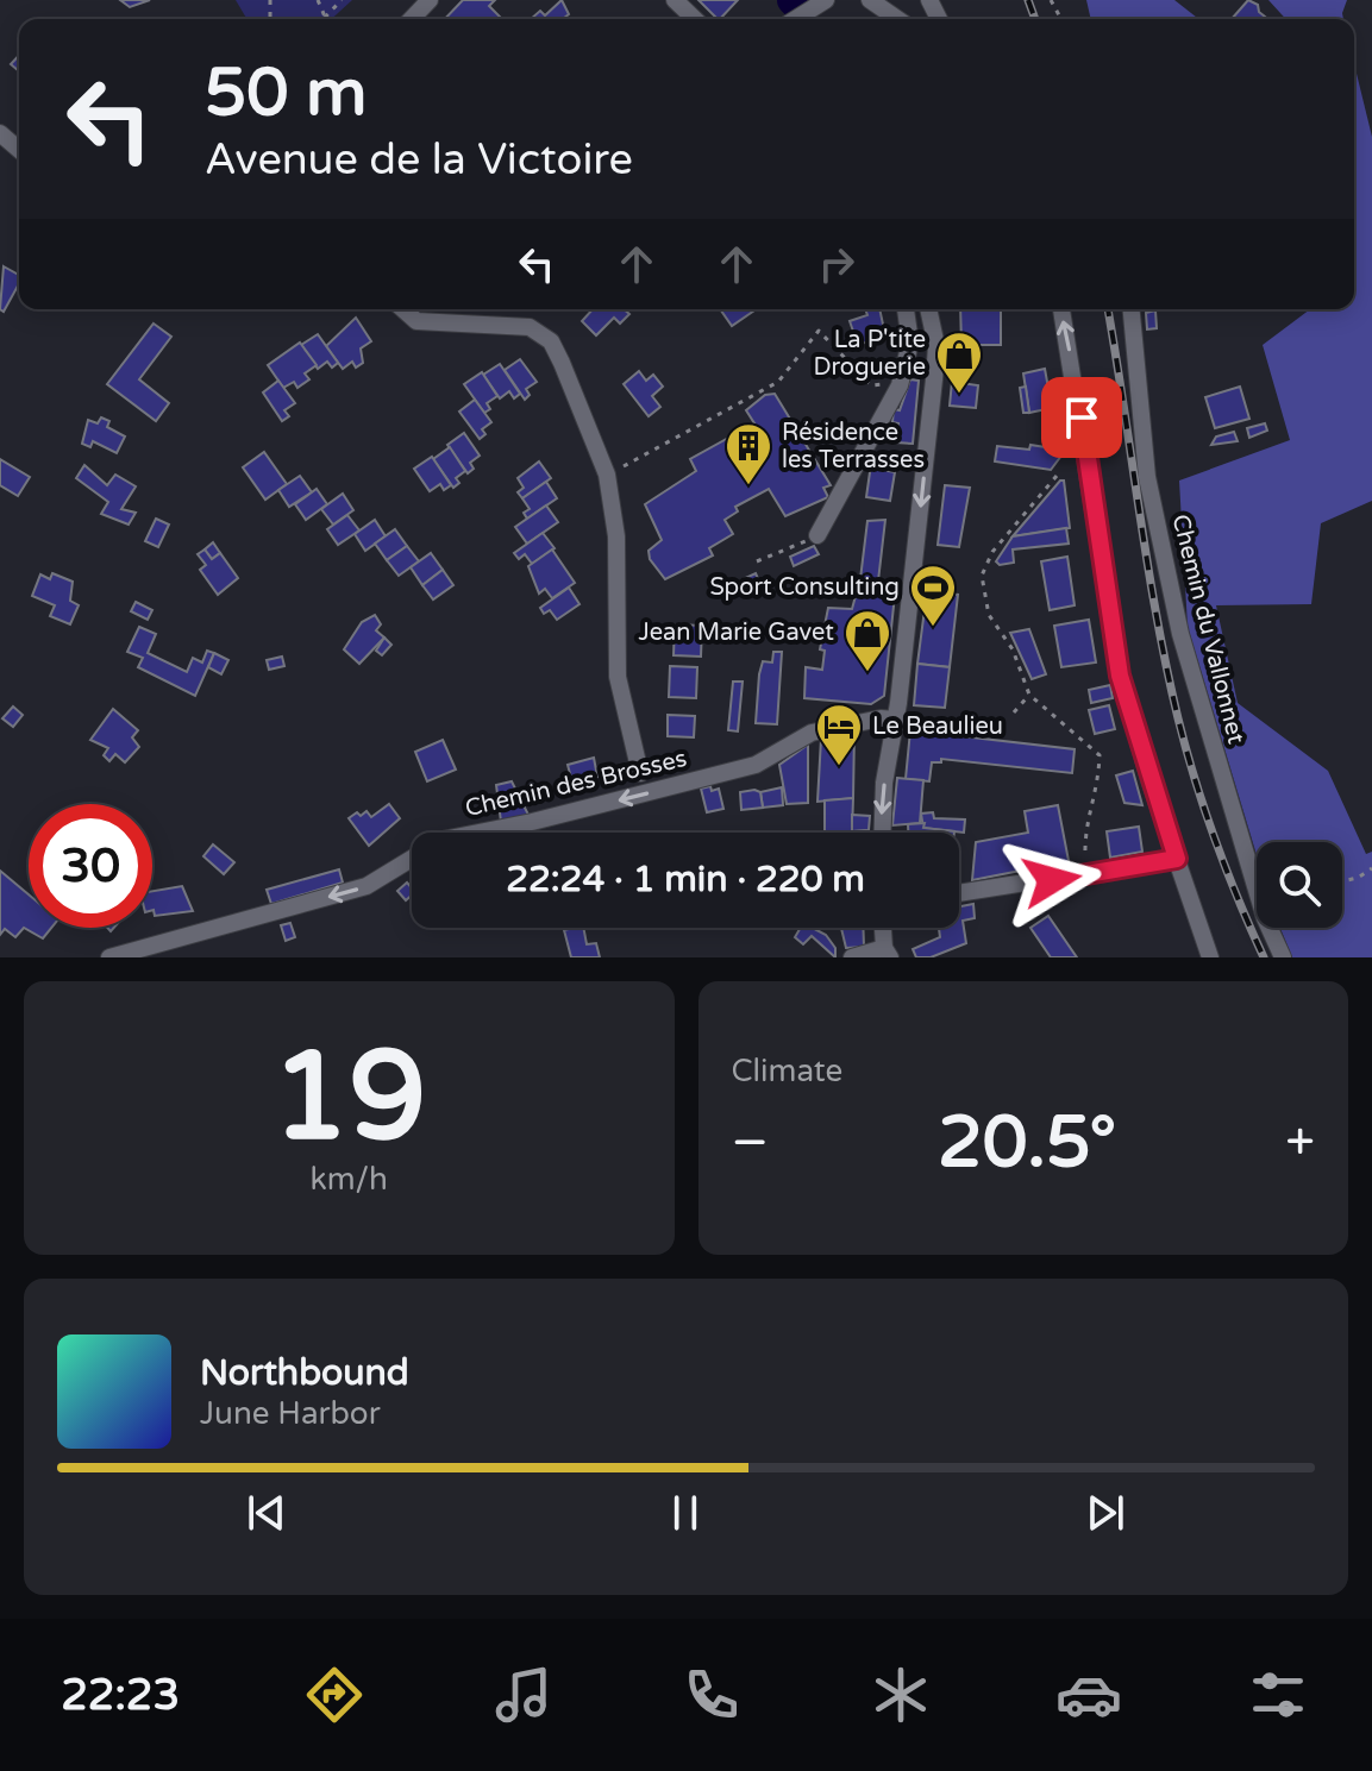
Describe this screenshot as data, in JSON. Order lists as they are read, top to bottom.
{
  "streets": {
    "street": ["Chemin du Vallonnet", "Chemin des Brosses"]
  },
  "one_way": ["Chemin des Brosses"],
  "places": {
    "shop": ["La P'tite Droguerie", "Jean Marie Gavet"],
    "building": ["Résidence les Terrasses"],
    "sports": ["Sport Consulting"],
    "hotel": ["Le Beaulieu"]
  },
  "page": {
    "turn": ["50 m", "Avenue de la Victoire"],
    "limit": "30",
    "trip": "22:24 · 1 min · 220 m",
    "tile": [
      ["19", "km/h"],
      "Climate"
    ],
    "heat": ["−", "20.5°", "+"],
    "song": ["Northbound", "June Harbor"],
    "tabs": "22:23"
  }
}
